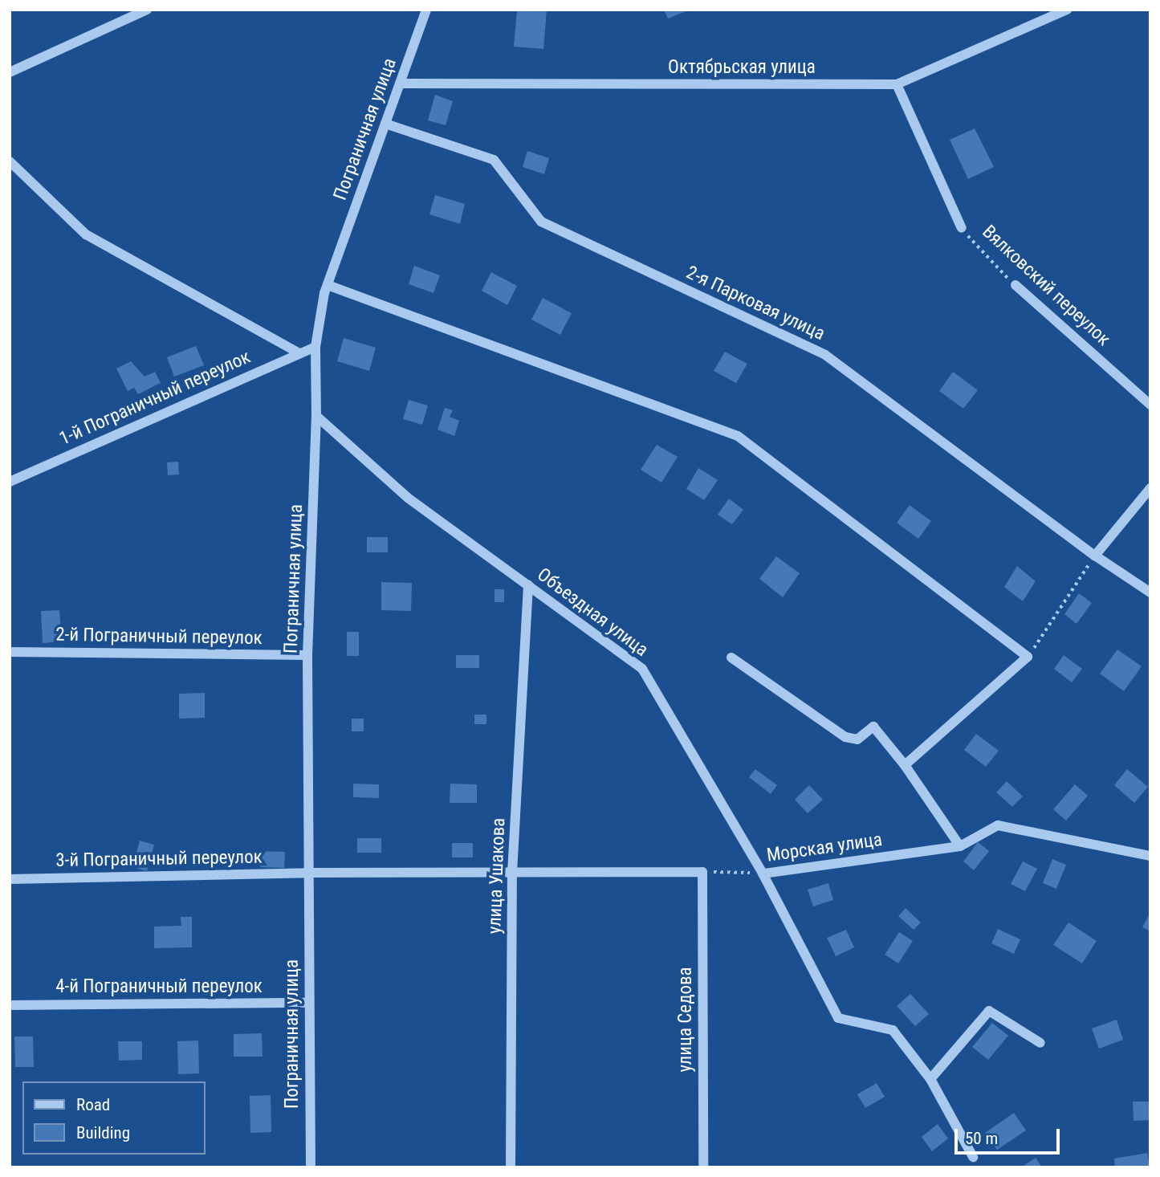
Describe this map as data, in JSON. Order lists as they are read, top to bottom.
{
  "streets": {
    "street": [
      "Октябрьская улица",
      "Пограничная улица",
      "Вялковский переулок",
      "2-я Парковая улица",
      "1-й Пограничный переулок",
      "Объездная улица",
      "2-й Пограничный переулок",
      "Морская улица",
      "3-й Пограничный переулок",
      "улица Ушакова",
      "4-й Пограничный переулок",
      "улица Седова"
    ]
  },
  "crossings": [
    ["Октябрьская улица", "Пограничная улица"],
    ["Октябрьская улица", "Вялковский переулок"],
    ["Пограничная улица", "2-я Парковая улица"],
    ["Пограничная улица", "1-й Пограничный переулок"],
    ["Пограничная улица", "Объездная улица"],
    ["Пограничная улица", "2-й Пограничный переулок"],
    ["Пограничная улица", "3-й Пограничный переулок"],
    ["Пограничная улица", "4-й Пограничный переулок"],
    ["Объездная улица", "Морская улица"],
    ["Объездная улица", "улица Ушакова"],
    ["Морская улица", "улица Седова"]
  ],
  "legend": ["Road", "Building"],
  "scale_bar": "50 m"
}
